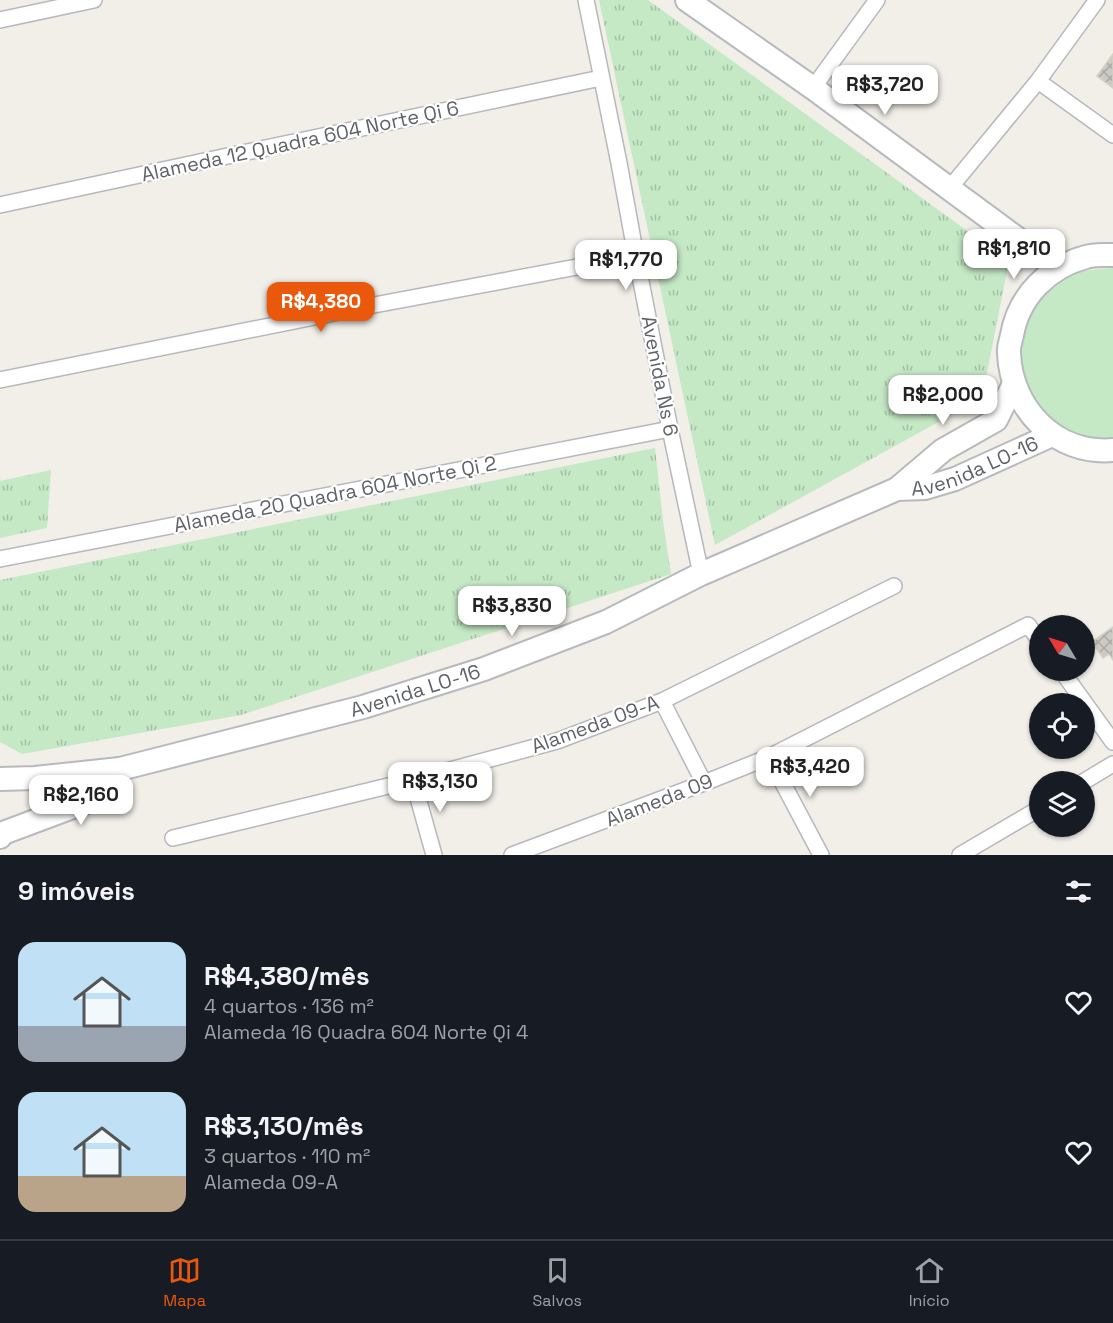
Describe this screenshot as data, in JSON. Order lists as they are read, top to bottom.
{
  "streets": {
    "street": [
      "Alameda 12 Quadra 604 Norte Qi 6",
      "Avenida Ns 6",
      "Avenida LO-16",
      "Alameda 20 Quadra 604 Norte Qi 2",
      "Alameda 09-A",
      "Alameda 09"
    ]
  },
  "crossings": [
    ["Alameda 12 Quadra 604 Norte Qi 6", "Avenida Ns 6"],
    ["Avenida Ns 6", "Avenida LO-16"],
    ["Avenida Ns 6", "Alameda 20 Quadra 604 Norte Qi 2"]
  ],
  "north": "top left",
  "page": {
    "price": [
      "R$3,720",
      "R$1,810",
      "R$1,770",
      "R$4,380",
      "R$2,000",
      "R$3,830",
      "R$3,420",
      "R$3,130",
      "R$2,160"
    ],
    "heading": "9 imóveis",
    "list": [
      {
        "name": "R$4,380/mês",
        "note": "4 quartos · 136 m² · Alameda 16 Quadra 604 Norte Qi 4"
      },
      {
        "name": "R$3,130/mês",
        "note": "3 quartos · 110 m² · Alameda 09-A"
      }
    ],
    "tabs": ["Mapa", "Salvos", "Início"]
  }
}
